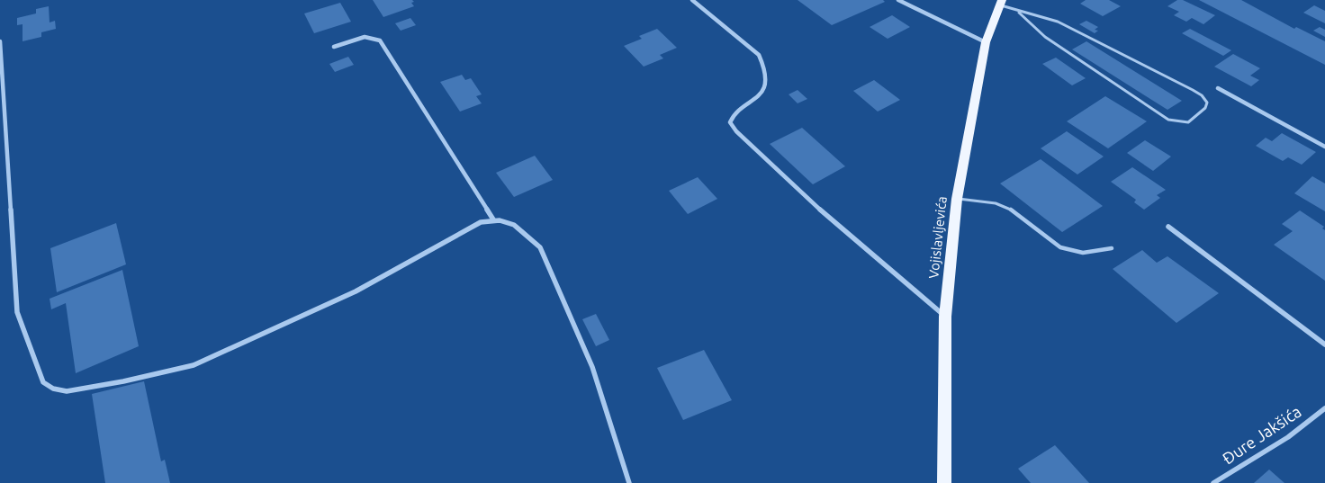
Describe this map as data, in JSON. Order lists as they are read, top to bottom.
{
  "streets": {
    "main road": ["Vojislavljevića"],
    "street": ["Đure Jakšića"]
  }
}
